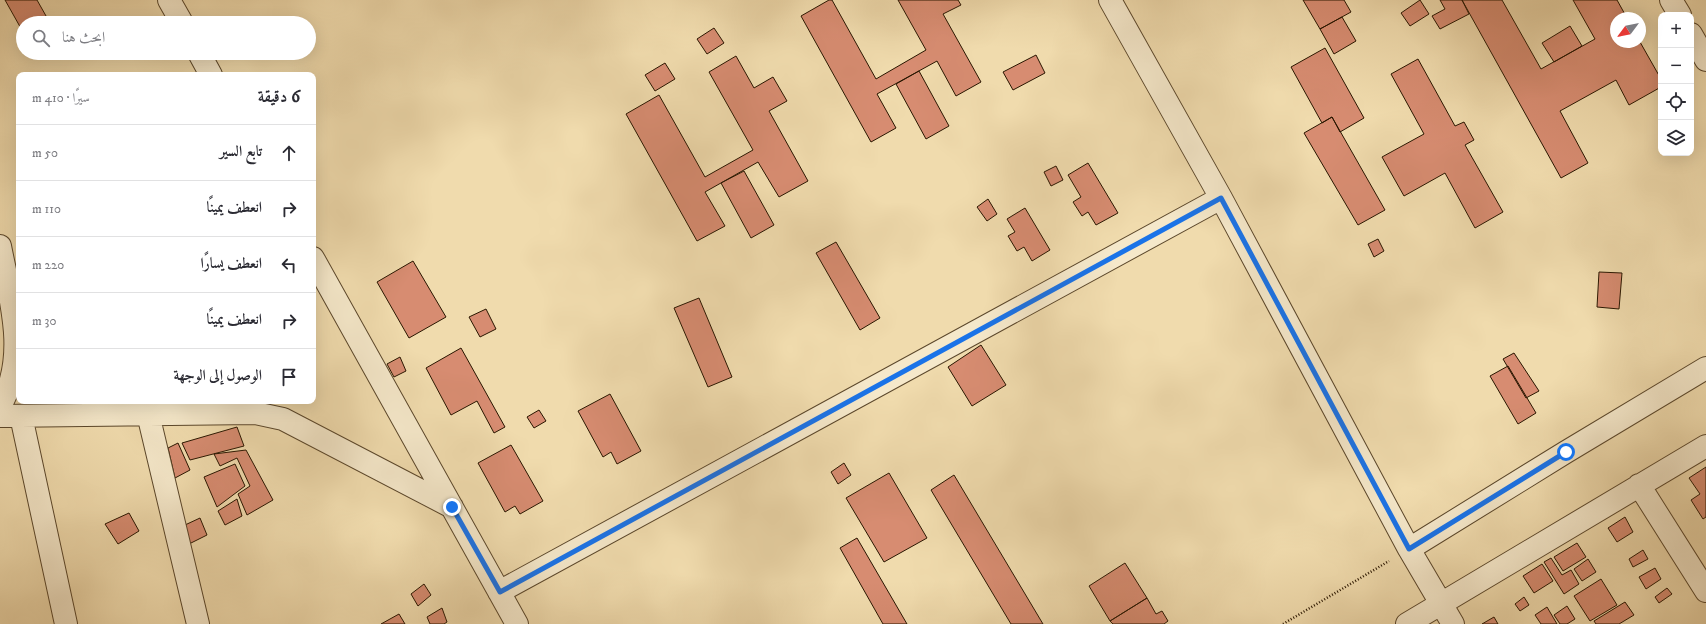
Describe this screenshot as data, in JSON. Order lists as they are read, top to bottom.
{
  "north": "bottom left",
  "page": {
    "map_buttons": ["+", "−"],
    "search": "ابحث هنا",
    "heading": ["6 دقيقة", "سيرًا · 410 m"],
    "list": [
      ["تابع السير", "50 m"],
      ["انعطف يمينًا", "110 m"],
      ["انعطف يسارًا", "220 m"],
      ["انعطف يمينًا", "30 m"],
      "الوصول إلى الوجهة"
    ]
  }
}
